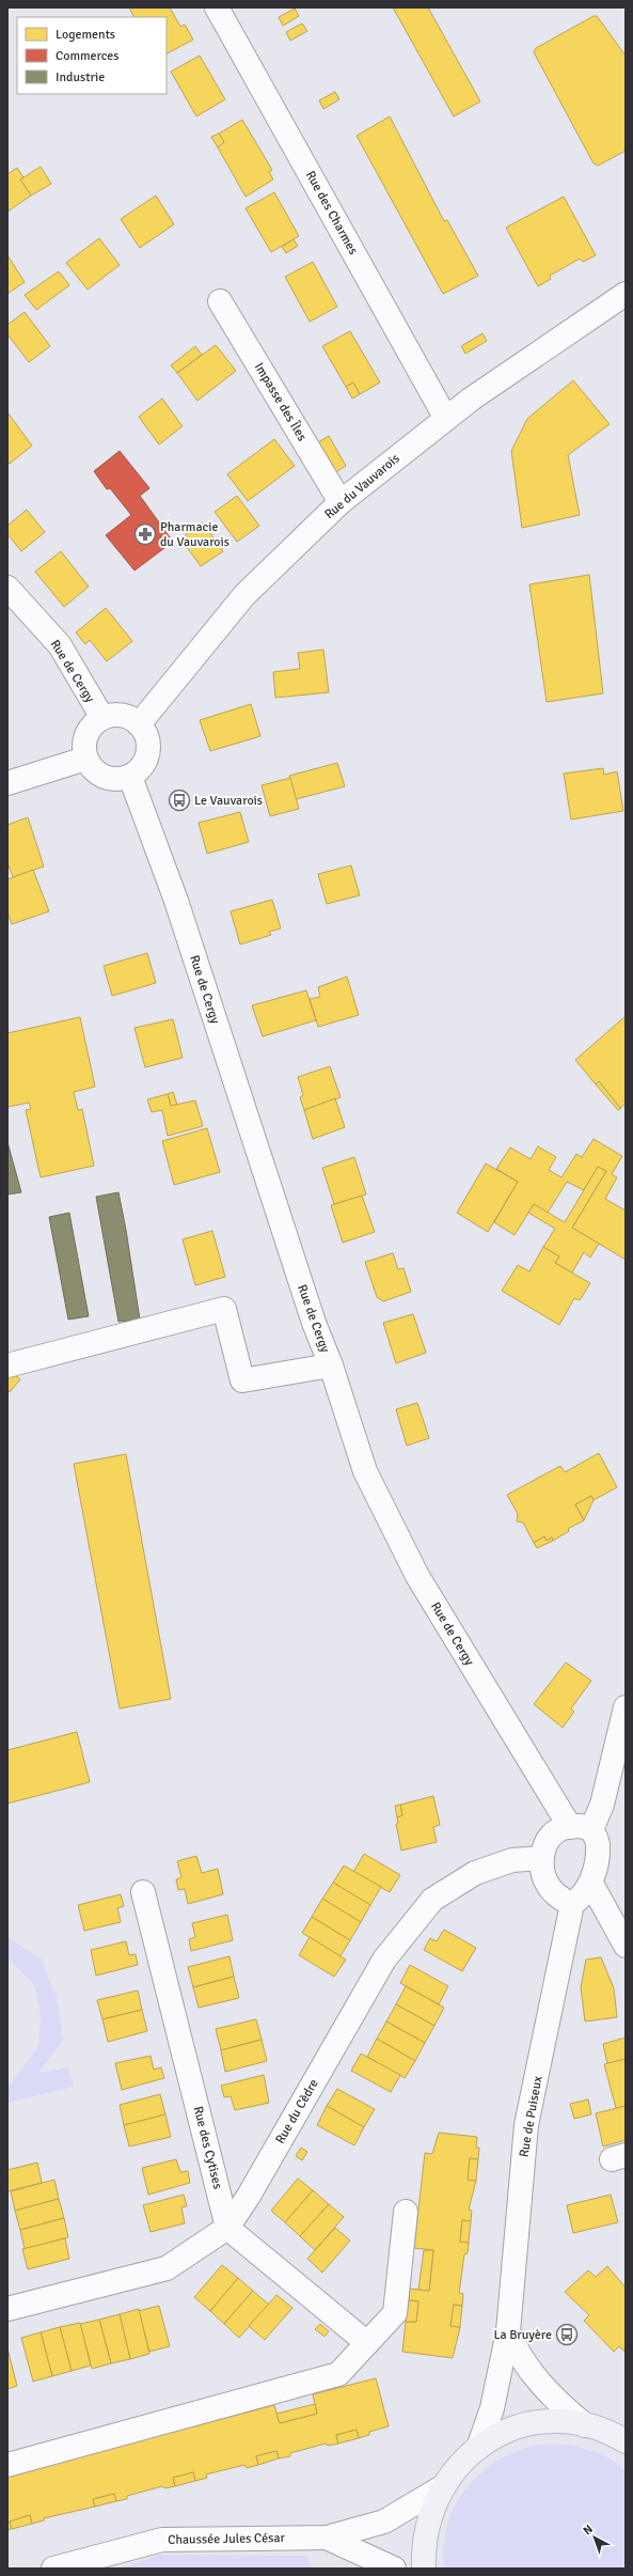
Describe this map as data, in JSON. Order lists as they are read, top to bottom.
{
  "streets": {
    "street": [
      "Rue des Charmes",
      "Impasse des Îles",
      "Rue du Vauvarois",
      "Rue de Cergy",
      "Rue du Cèdre",
      "Rue de Puiseux",
      "Rue des Cytises",
      "Chaussée Jules César"
    ]
  },
  "crossings": [
    ["Rue des Charmes", "Rue du Vauvarois"],
    ["Impasse des Îles", "Rue du Vauvarois"],
    ["Rue du Vauvarois", "Rue de Cergy"],
    ["Rue de Cergy", "Rue du Cèdre"],
    ["Rue de Cergy", "Rue de Puiseux"],
    ["Rue du Cèdre", "Rue de Puiseux"],
    ["Rue du Cèdre", "Rue des Cytises"]
  ],
  "places": {
    "pharmacy": ["Pharmacie du Vauvarois"],
    "bus stop": ["Le Vauvarois", "La Bruyère"]
  },
  "legend": ["Logements", "Commerces", "Industrie"],
  "north": "top left"
}
